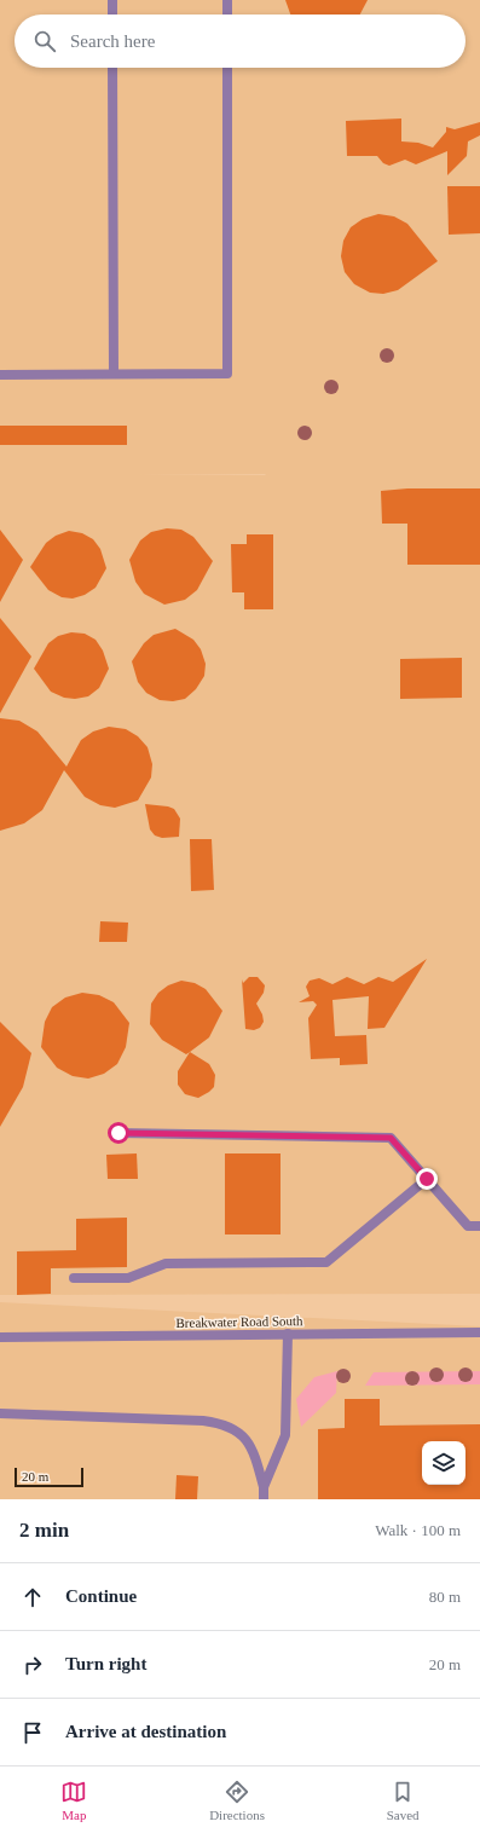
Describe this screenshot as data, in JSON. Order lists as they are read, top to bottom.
{
  "streets": {
    "street": ["Breakwater Road South"]
  },
  "scale_bar": "20 m",
  "page": {
    "search": "Search here",
    "scale": "20 m",
    "heading": ["2 min", "Walk · 100 m"],
    "list": [
      ["Continue", "80 m"],
      ["Turn right", "20 m"],
      "Arrive at destination"
    ],
    "nav": ["Map", "Directions", "Saved"]
  }
}
